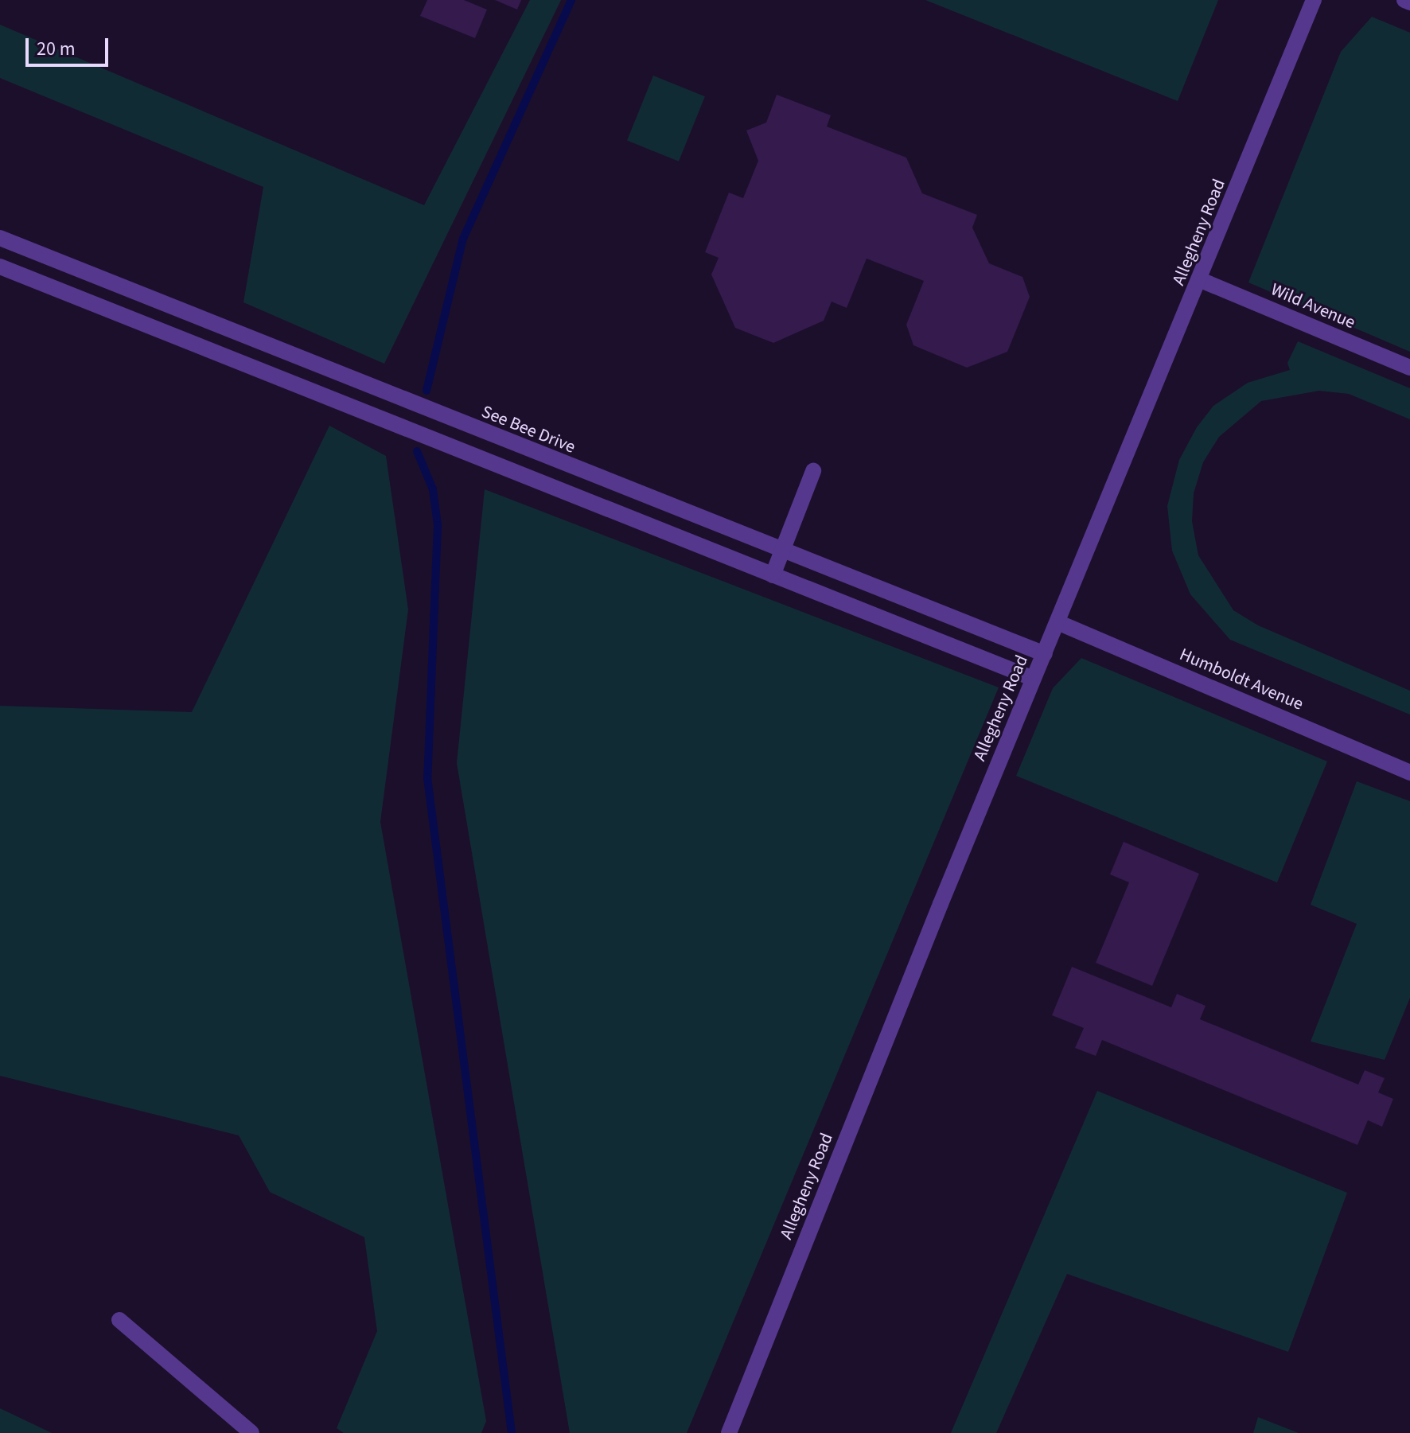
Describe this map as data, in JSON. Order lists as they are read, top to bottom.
{
  "streets": {
    "street": [
      "Allegheny Road",
      "Wild Avenue",
      "See Bee Drive",
      "Humboldt Avenue"
    ]
  },
  "crossings": [
    ["Allegheny Road", "Wild Avenue"],
    ["Allegheny Road", "See Bee Drive"],
    ["Allegheny Road", "Humboldt Avenue"]
  ],
  "scale_bar": "20 m"
}
